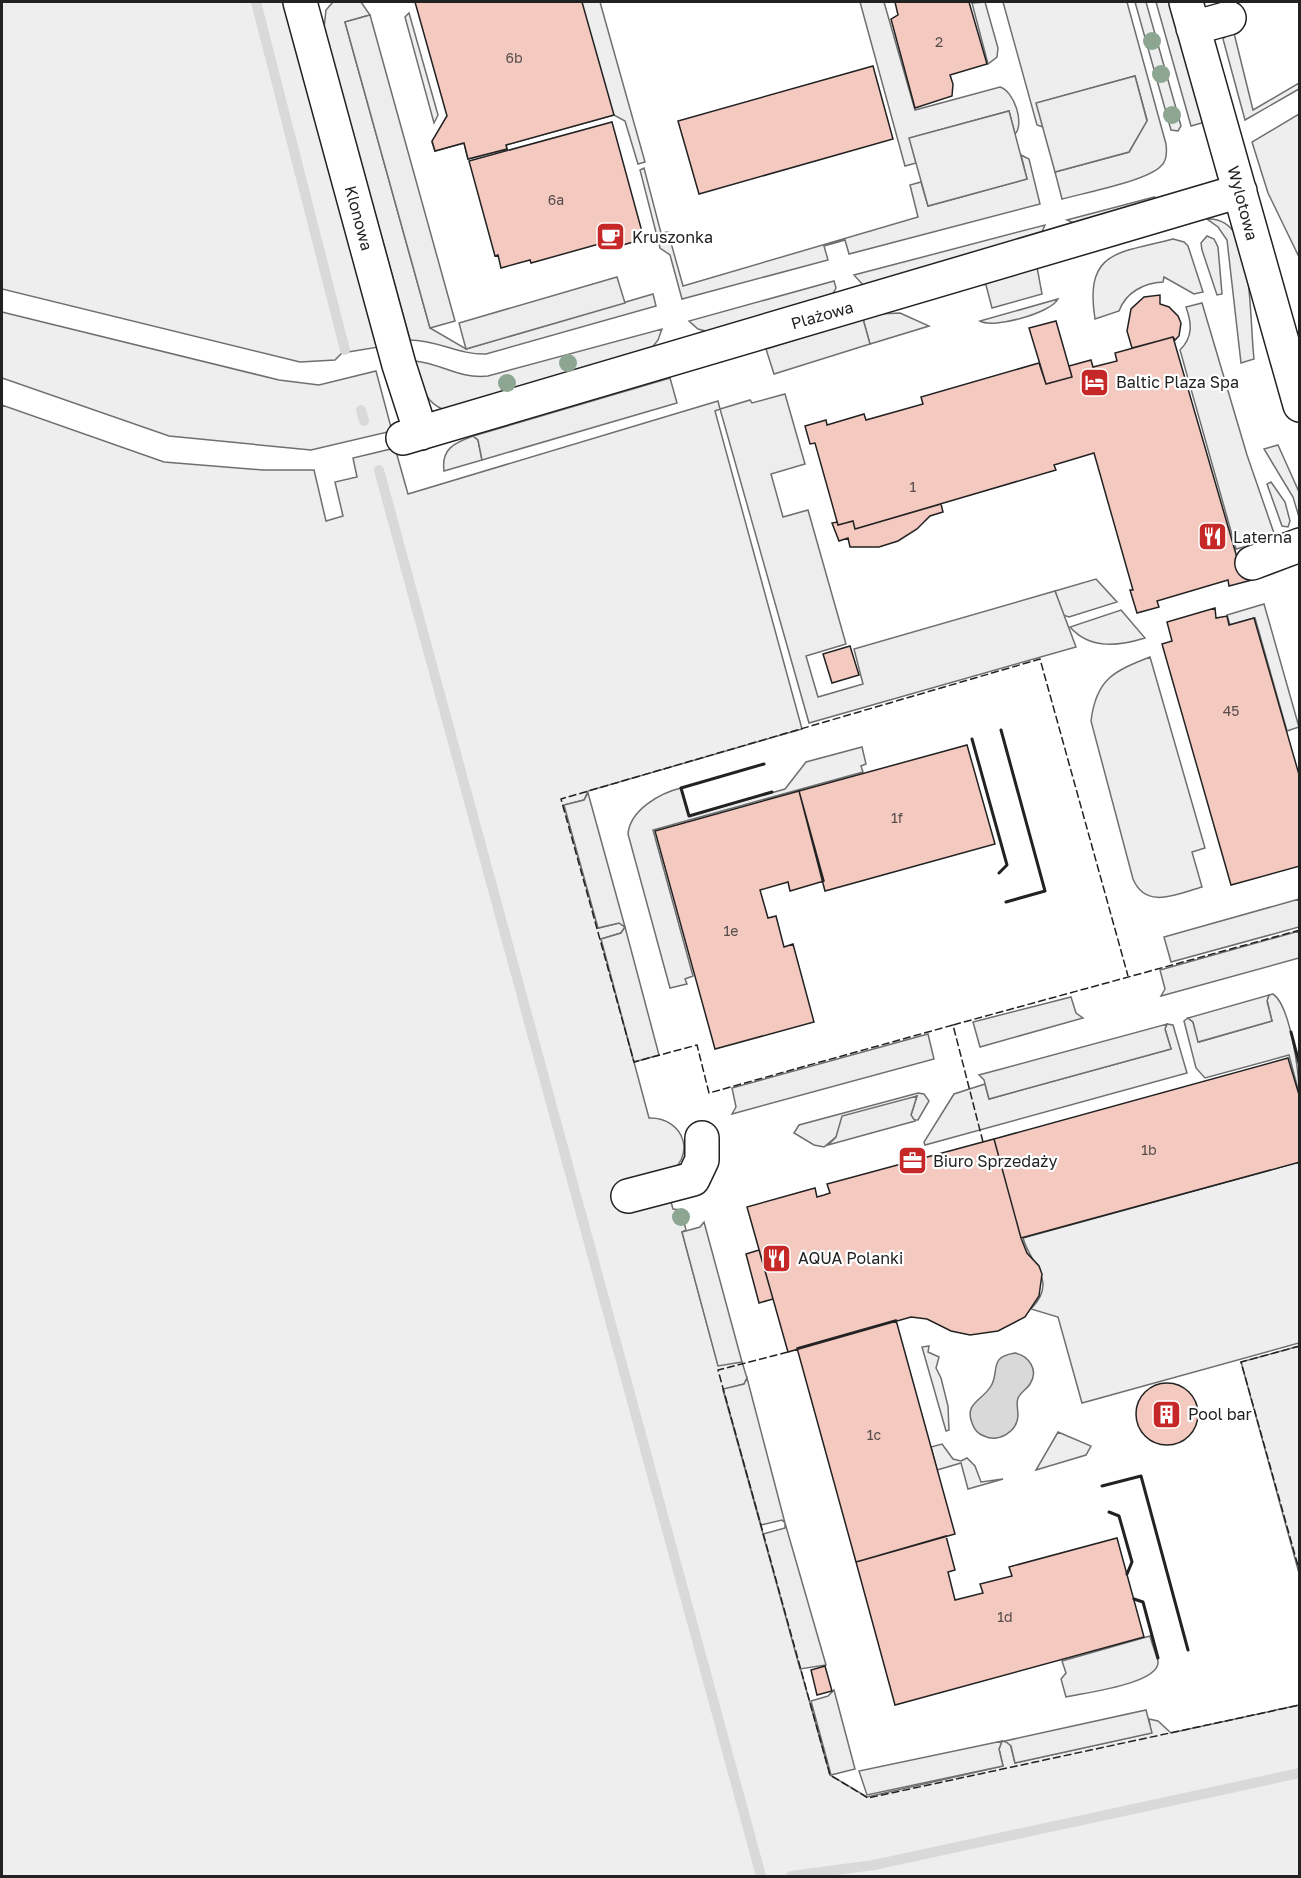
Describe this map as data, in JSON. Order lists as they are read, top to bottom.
{
  "streets": {
    "street": ["Wylotowa", "Klonowa", "Plażowa"]
  },
  "crossings": [
    ["Wylotowa", "Plażowa"],
    ["Klonowa", "Plażowa"]
  ],
  "places": {
    "cafe": ["Kruszonka"],
    "hotel": ["Baltic Plaza Spa"],
    "restaurant": ["Laterna", "AQUA Polanki"],
    "office": ["Biuro Sprzedaży"],
    "building": ["Pool bar"]
  },
  "house_numbers": [
    "2",
    "6b",
    "6a",
    "1",
    "45",
    "1f",
    "1e",
    "1b",
    "1c",
    "1d"
  ]
}
